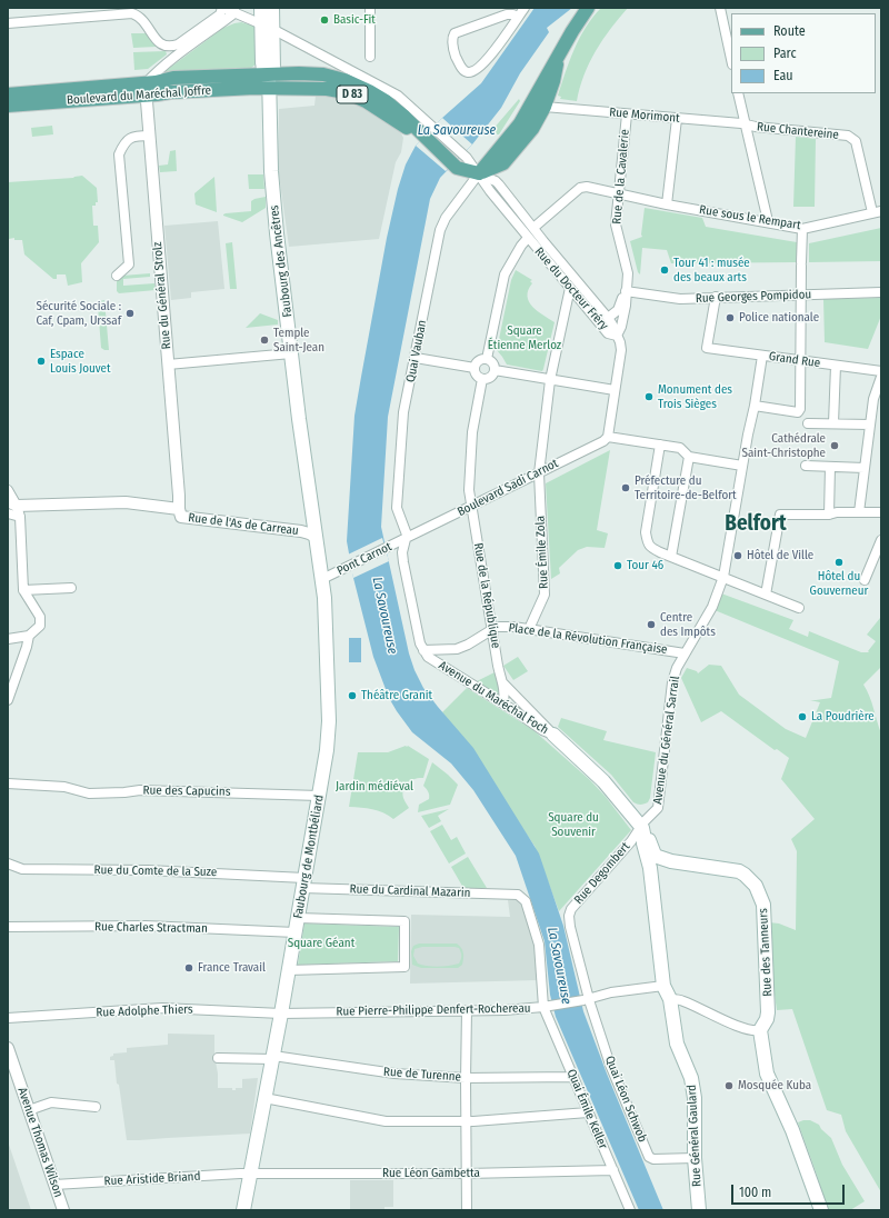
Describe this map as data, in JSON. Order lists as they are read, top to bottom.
{
  "streets": {
    "main road": [
      "D 83",
      "Boulevard du Maréchal Joffre",
      "Faubourg des Ancêtres",
      "Quai Vauban",
      "Avenue du Maréchal Foch",
      "Faubourg de Montbéliard",
      "Rue des Tanneurs",
      "Rue Général Gaulard"
    ],
    "street": [
      "Rue Morimont",
      "Rue Chantereine",
      "Rue de la Cavalerie",
      "Rue sous le Rempart",
      "Rue du Docteur Fréry",
      "Rue du Général Strolz",
      "Rue Georges Pompidou",
      "Grand Rue",
      "Boulevard Sadi Carnot",
      "Rue de l'As de Carreau",
      "Rue Émile Zola",
      "Pont Carnot",
      "Rue de la République",
      "Place de la Révolution Française",
      "Avenue du Général Sarrail",
      "Rue des Capucins",
      "Rue du Comte de la Suze",
      "Rue Degombert",
      "Rue du Cardinal Mazarin",
      "Rue Charles Stractman",
      "Rue Pierre-Philippe Denfert-Rochereau",
      "Rue Adolphe Thiers",
      "Rue de Turenne",
      "Quai Léon Schwob",
      "Quai Émile Keller",
      "Avenue Thomas Wilson",
      "Rue Léon Gambetta",
      "Rue Aristide Briand"
    ]
  },
  "crossings": [
    ["D 83", "Boulevard du Maréchal Joffre"],
    ["D 83", "Faubourg des Ancêtres"],
    ["D 83", "Rue du Docteur Fréry"],
    ["D 83", "Quai Vauban"],
    ["Boulevard du Maréchal Joffre", "Faubourg des Ancêtres"],
    ["Boulevard du Maréchal Joffre", "Rue du Général Strolz"],
    ["Rue Morimont", "Rue Chantereine"],
    ["Rue Morimont", "Rue de la Cavalerie"],
    ["Rue Morimont", "Quai Vauban"],
    ["Rue Chantereine", "Rue sous le Rempart"],
    ["Rue de la Cavalerie", "Rue sous le Rempart"],
    ["Rue de la Cavalerie", "Rue du Docteur Fréry"],
    ["Rue de la Cavalerie", "Rue Georges Pompidou"],
    ["Rue sous le Rempart", "Rue du Docteur Fréry"],
    ["Faubourg des Ancêtres", "Rue de l'As de Carreau"],
    ["Faubourg des Ancêtres", "Pont Carnot"],
    ["Faubourg des Ancêtres", "Faubourg de Montbéliard"],
    ["Rue du Docteur Fréry", "Quai Vauban"],
    ["Rue du Docteur Fréry", "Rue Émile Zola"],
    ["Rue du Général Strolz", "Rue de l'As de Carreau"],
    ["Rue Georges Pompidou", "Grand Rue"],
    ["Quai Vauban", "Boulevard Sadi Carnot"],
    ["Quai Vauban", "Pont Carnot"],
    ["Grand Rue", "Avenue du Général Sarrail"],
    ["Boulevard Sadi Carnot", "Rue Émile Zola"],
    ["Boulevard Sadi Carnot", "Pont Carnot"],
    ["Boulevard Sadi Carnot", "Rue de la République"],
    ["Rue Émile Zola", "Place de la Révolution Française"],
    ["Pont Carnot", "Faubourg de Montbéliard"],
    ["Rue de la République", "Place de la Révolution Française"],
    ["Rue de la République", "Avenue du Maréchal Foch"],
    ["Place de la Révolution Française", "Avenue du Général Sarrail"],
    ["Avenue du Maréchal Foch", "Avenue du Général Sarrail"],
    ["Avenue du Maréchal Foch", "Rue Degombert"],
    ["Avenue du Maréchal Foch", "Rue des Tanneurs"],
    ["Avenue du Général Sarrail", "Rue Degombert"],
    ["Avenue du Général Sarrail", "Rue des Tanneurs"],
    ["Rue des Capucins", "Faubourg de Montbéliard"],
    ["Faubourg de Montbéliard", "Rue du Comte de la Suze"],
    ["Faubourg de Montbéliard", "Rue du Cardinal Mazarin"],
    ["Faubourg de Montbéliard", "Rue Charles Stractman"],
    ["Faubourg de Montbéliard", "Rue Pierre-Philippe Denfert-Rochereau"],
    ["Faubourg de Montbéliard", "Rue Adolphe Thiers"],
    ["Faubourg de Montbéliard", "Rue de Turenne"],
    ["Faubourg de Montbéliard", "Rue Léon Gambetta"],
    ["Faubourg de Montbéliard", "Rue Aristide Briand"],
    ["Rue du Comte de la Suze", "Rue du Cardinal Mazarin"],
    ["Rue Degombert", "Rue des Tanneurs"],
    ["Rue Degombert", "Rue Pierre-Philippe Denfert-Rochereau"],
    ["Rue Degombert", "Quai Léon Schwob"],
    ["Rue du Cardinal Mazarin", "Quai Émile Keller"],
    ["Rue Pierre-Philippe Denfert-Rochereau", "Rue Adolphe Thiers"],
    ["Rue Pierre-Philippe Denfert-Rochereau", "Quai Léon Schwob"],
    ["Rue Pierre-Philippe Denfert-Rochereau", "Quai Émile Keller"],
    ["Rue Pierre-Philippe Denfert-Rochereau", "Rue Général Gaulard"],
    ["Rue de Turenne", "Quai Émile Keller"],
    ["Quai Léon Schwob", "Rue Général Gaulard"],
    ["Quai Émile Keller", "Rue Léon Gambetta"],
    ["Avenue Thomas Wilson", "Rue Aristide Briand"],
    ["Rue Léon Gambetta", "Rue Aristide Briand"]
  ],
  "districts": ["Belfort"],
  "water": ["La Savoureuse"],
  "parks": [
    "Square Étienne Merloz",
    "Jardin médiéval",
    "Square du Souvenir",
    "Square Géant"
  ],
  "places": [
    "Basic-Fit",
    "Tour 41 : musée des beaux arts",
    "Sécurité Sociale : Caf, Cpam, Urssaf",
    "Police nationale",
    "Temple Saint-Jean",
    "Espace Louis Jouvet",
    "Monument des Trois Sièges",
    "Cathédrale Saint-Christophe",
    "Préfecture du Territoire-de-Belfort",
    "Hôtel de Ville",
    "Hôtel du Gouverneur",
    "Tour 46",
    "Centre des Impôts",
    "Théâtre Granit",
    "La Poudrière",
    "France Travail",
    "Mosquée Kuba"
  ],
  "legend": ["Route", "Parc", "Eau"],
  "scale_bar": "100 m"
}
